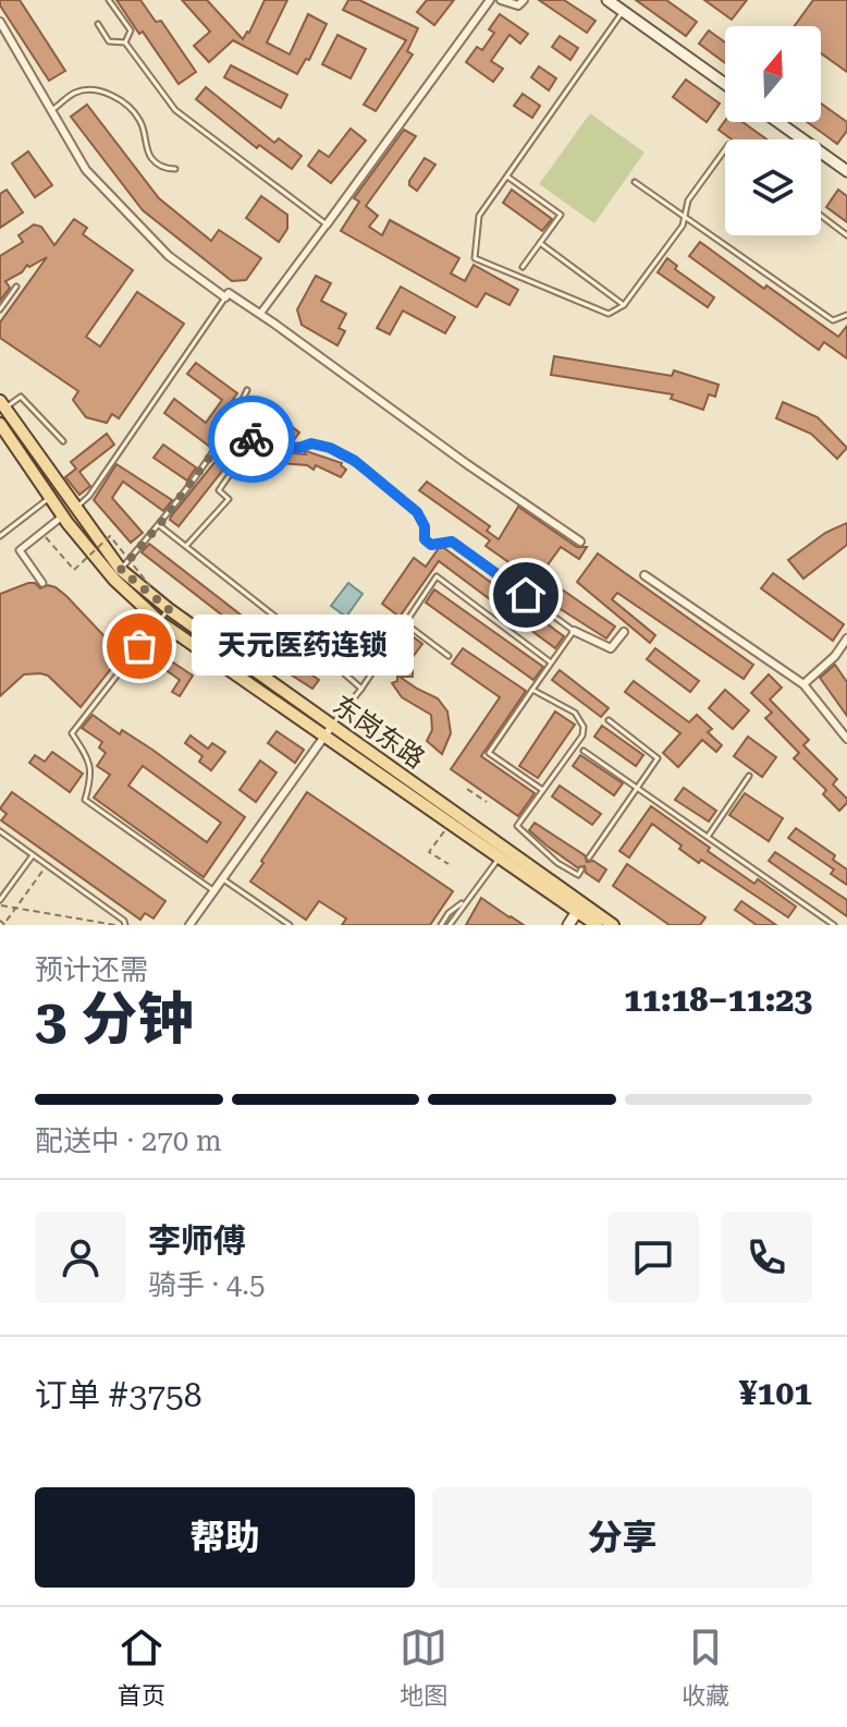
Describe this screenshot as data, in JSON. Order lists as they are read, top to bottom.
{
  "streets": {
    "main road": ["东岗东路"]
  },
  "places": ["天元医药连锁"],
  "north": "top",
  "page": {
    "bubble": "天元医药连锁",
    "heading": ["3 分钟", "预计还需", "11:18–11:23"],
    "panel": [
      "李师傅",
      "骑手 · 4.5",
      "订单 #3758",
      "¥101"
    ],
    "bar": "配送中 · 270 m",
    "buttons": ["帮助", "分享"],
    "tabs": ["首页", "地图", "收藏"]
  }
}
